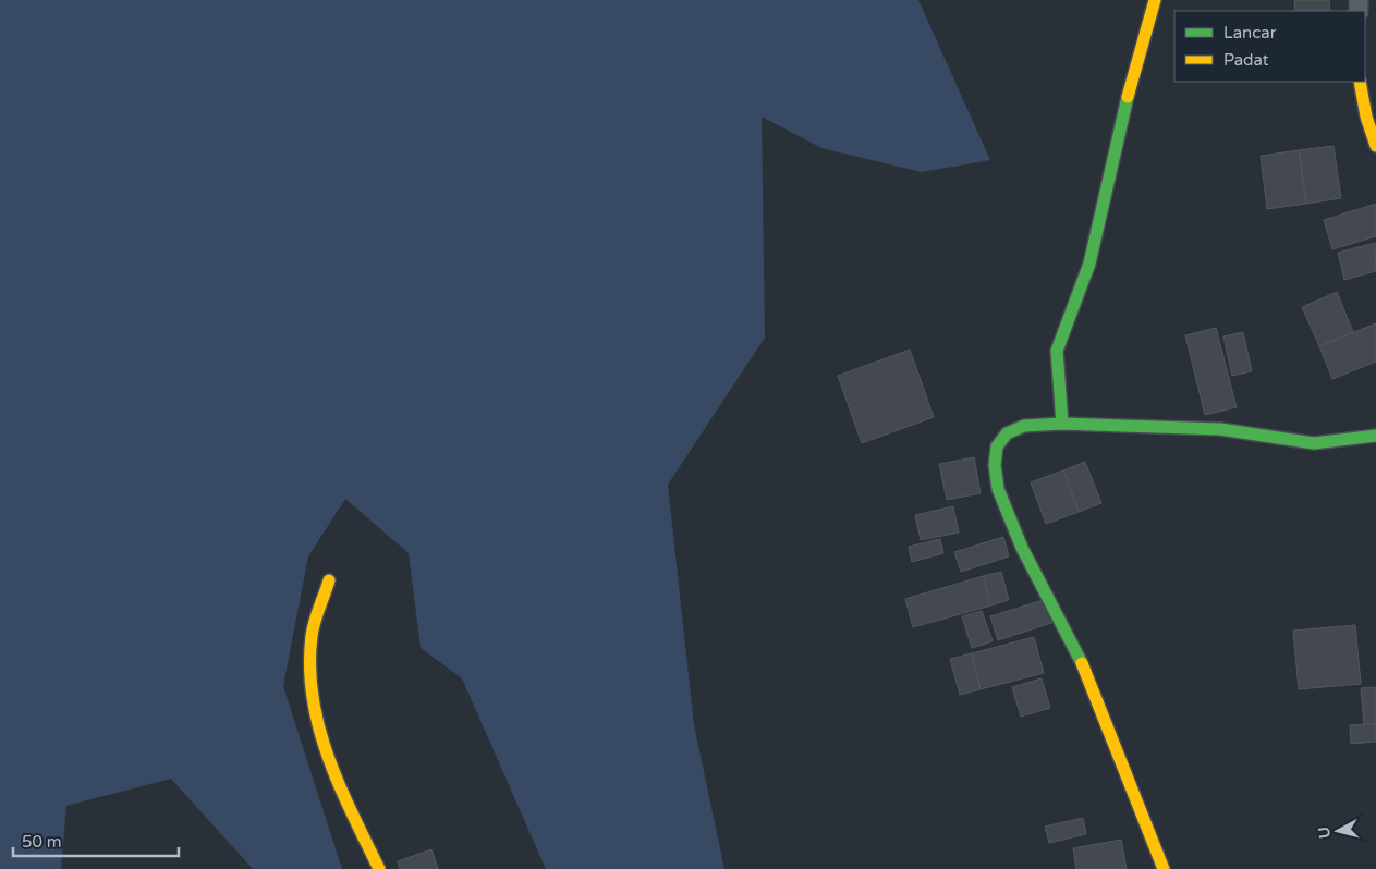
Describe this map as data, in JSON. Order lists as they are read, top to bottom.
{
  "legend": ["Lancar", "Padat"],
  "scale_bar": "50 m",
  "north": "left"
}
